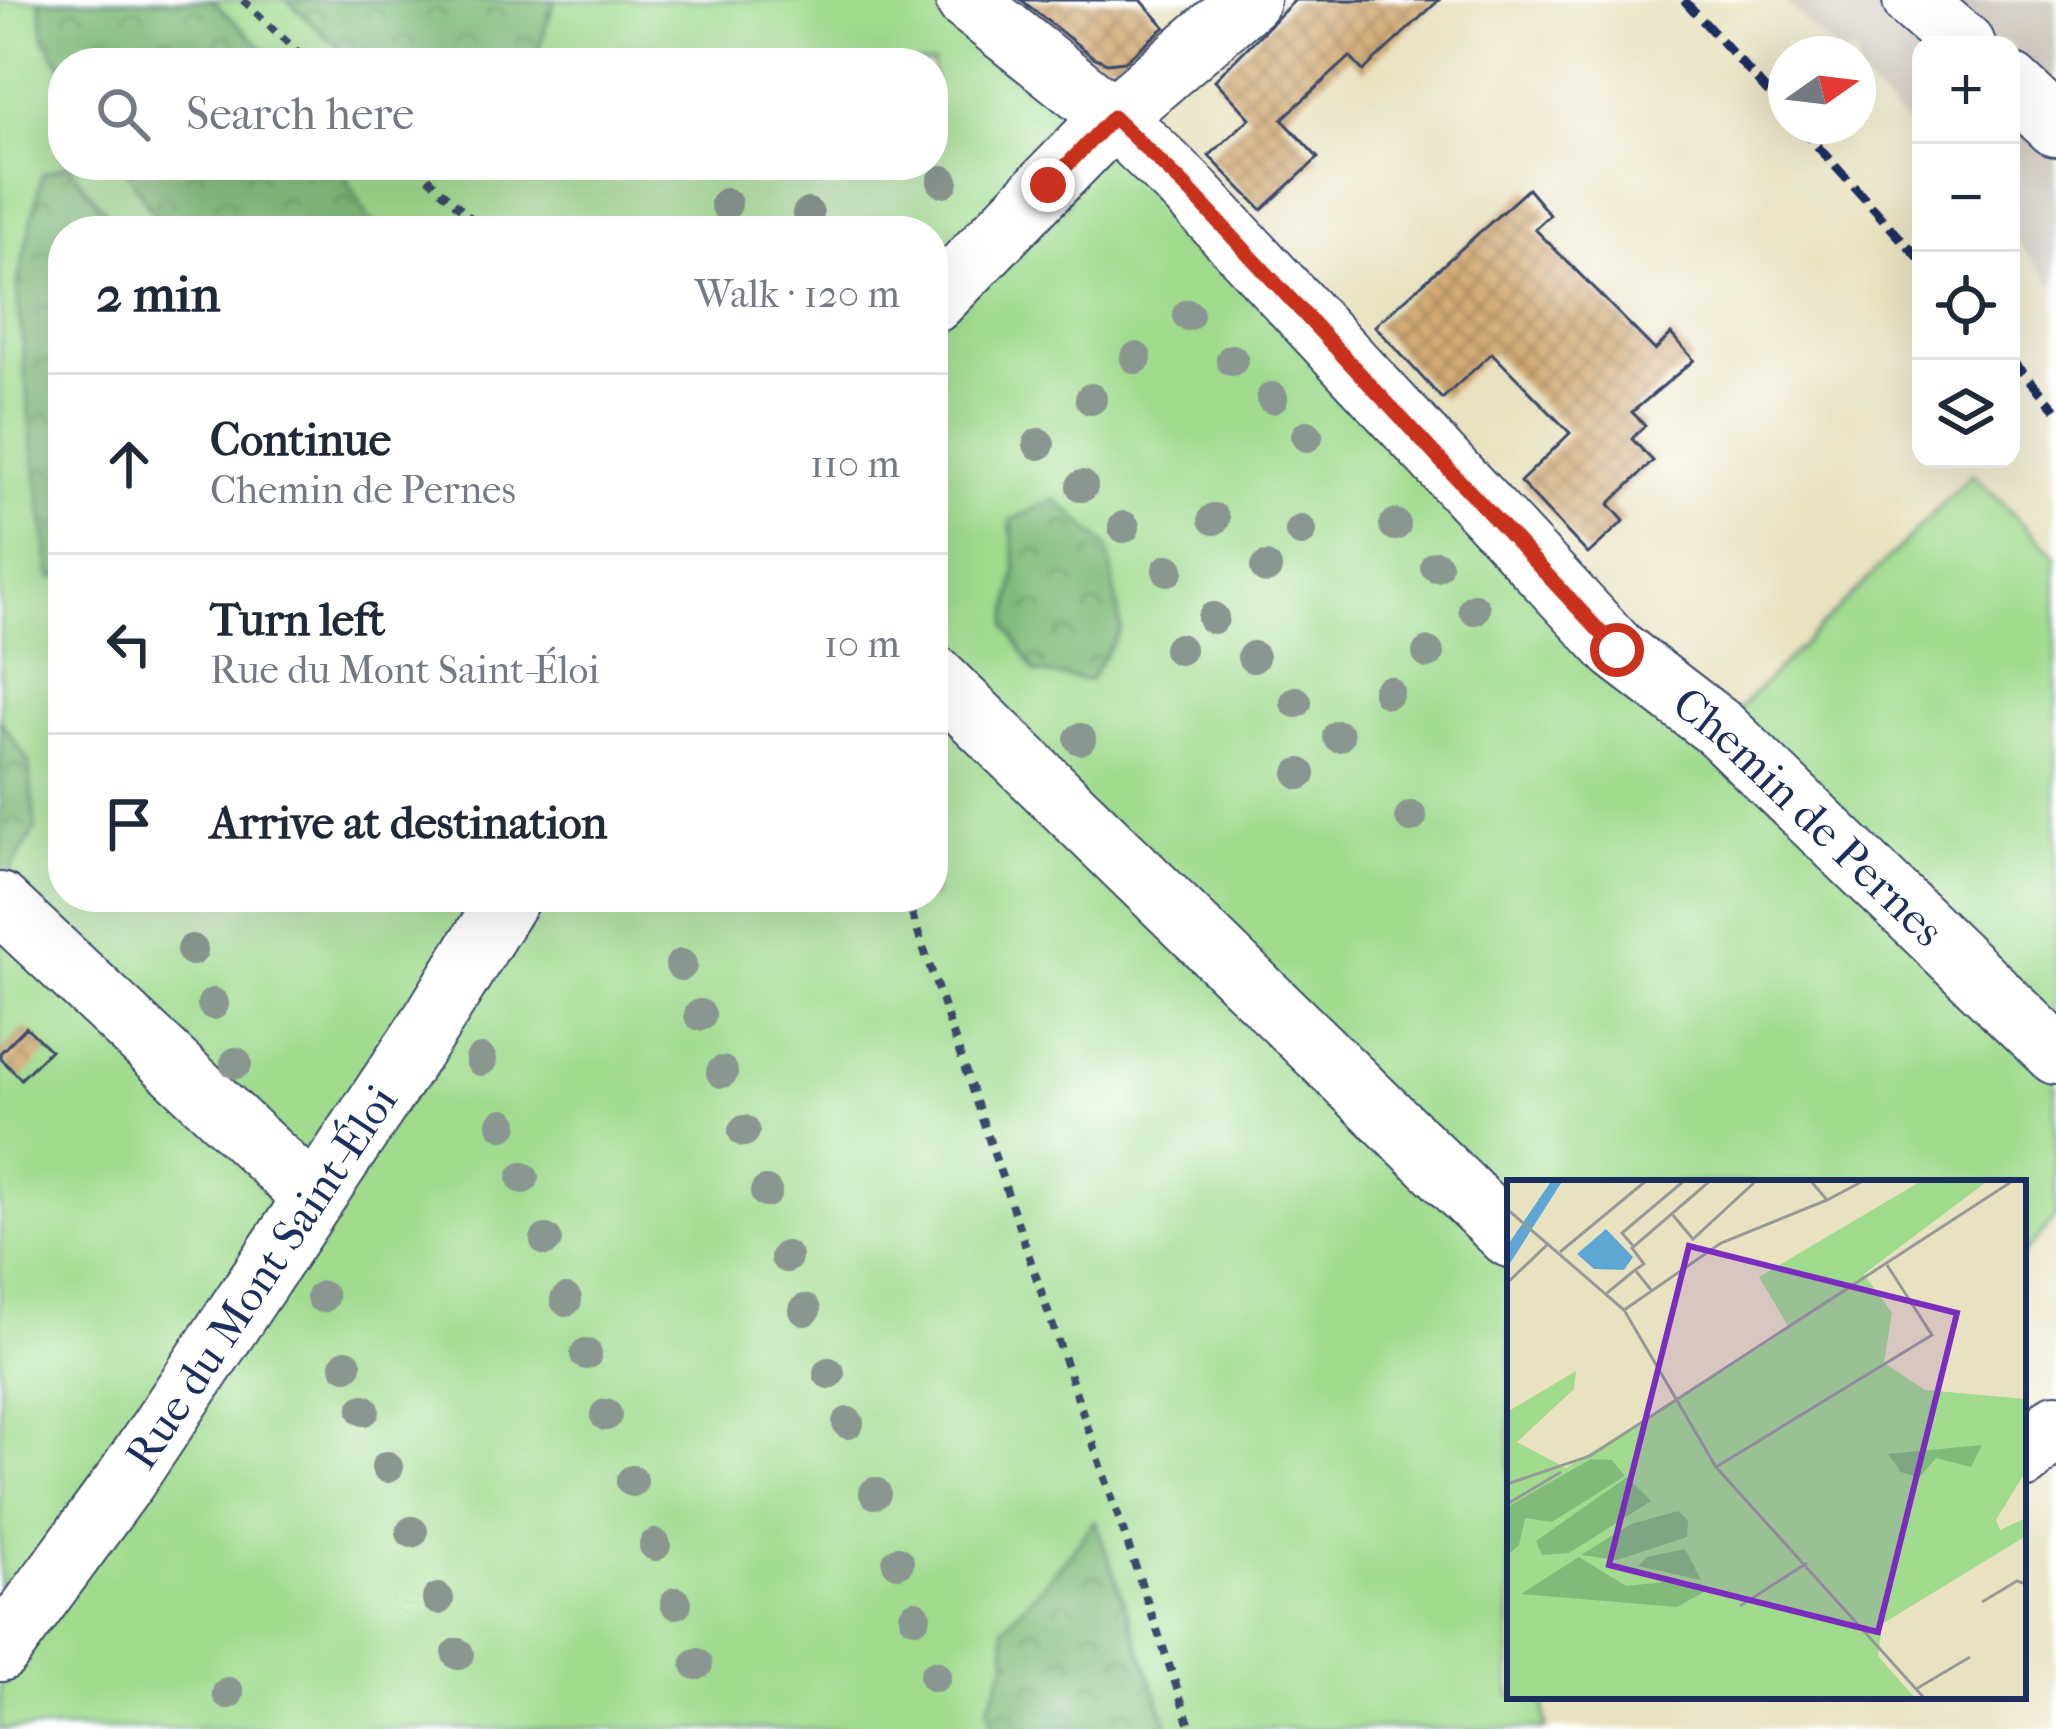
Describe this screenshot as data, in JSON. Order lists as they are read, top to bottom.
{
  "streets": {
    "street": ["Chemin de Pernes", "Rue du Mont Saint-Éloi"]
  },
  "north": "right",
  "page": {
    "map_buttons": ["+", "−"],
    "search": "Search here",
    "heading": ["2 min", "Walk · 120 m"],
    "list": [
      ["Continue", "Chemin de Pernes", "110 m"],
      ["Turn left", "Rue du Mont Saint-Éloi", "10 m"],
      "Arrive at destination"
    ]
  }
}
